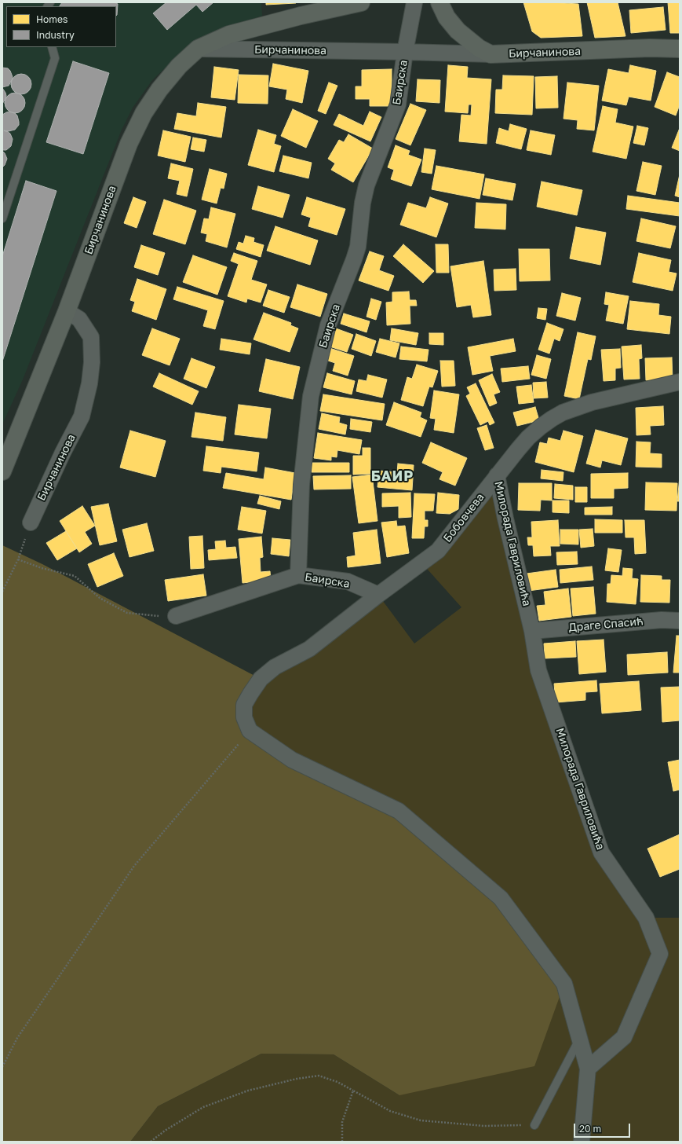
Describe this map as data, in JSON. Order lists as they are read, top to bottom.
{
  "streets": {
    "main road": ["Бирчанинова"],
    "street": [
      "Баирска",
      "Бобовчева",
      "Милорада Гавриловића",
      "Драге Спасић"
    ]
  },
  "crossings": [
    ["Бирчанинова", "Баирска"],
    ["Баирска", "Бобовчева"],
    ["Бобовчева", "Милорада Гавриловића"],
    ["Милорада Гавриловића", "Драге Спасић"]
  ],
  "districts": ["БАИР"],
  "legend": ["Homes", "Industry"],
  "scale_bar": "20 m"
}
